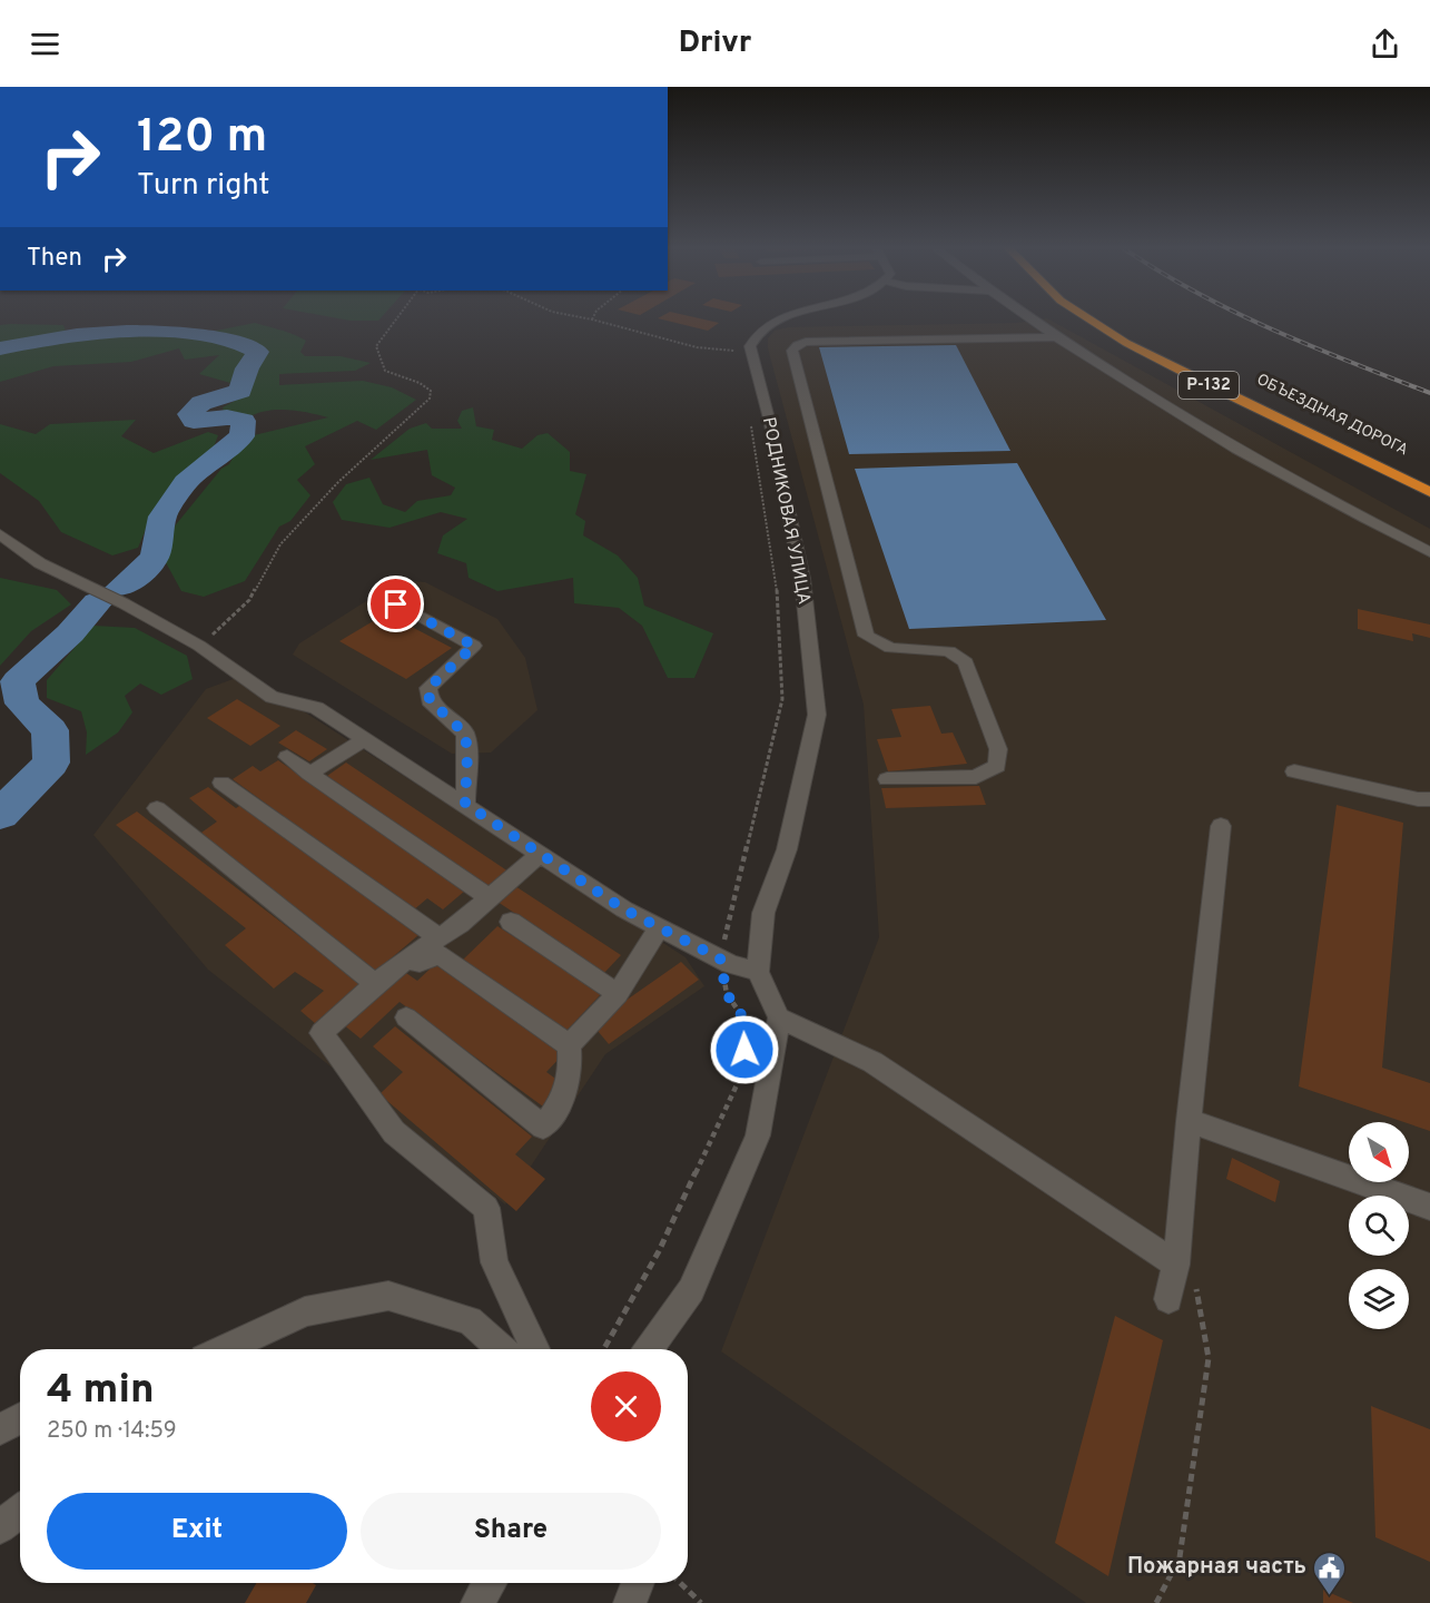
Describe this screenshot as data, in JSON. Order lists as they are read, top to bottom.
{
  "streets": {
    "highway": ["Р-132", "ОБЪЕЗДНАЯ ДОРОГА"],
    "street": ["РОДНИКОВАЯ УЛИЦА"]
  },
  "places": {
    "public building": ["Пожарная часть"]
  },
  "north": "bottom right",
  "page": {
    "header": "Drivr",
    "turn": ["120 m", "Turn right"],
    "then": "Then",
    "heading": ["4 min", "250 m · 14:59"],
    "buttons": ["Exit", "Share"]
  }
}
